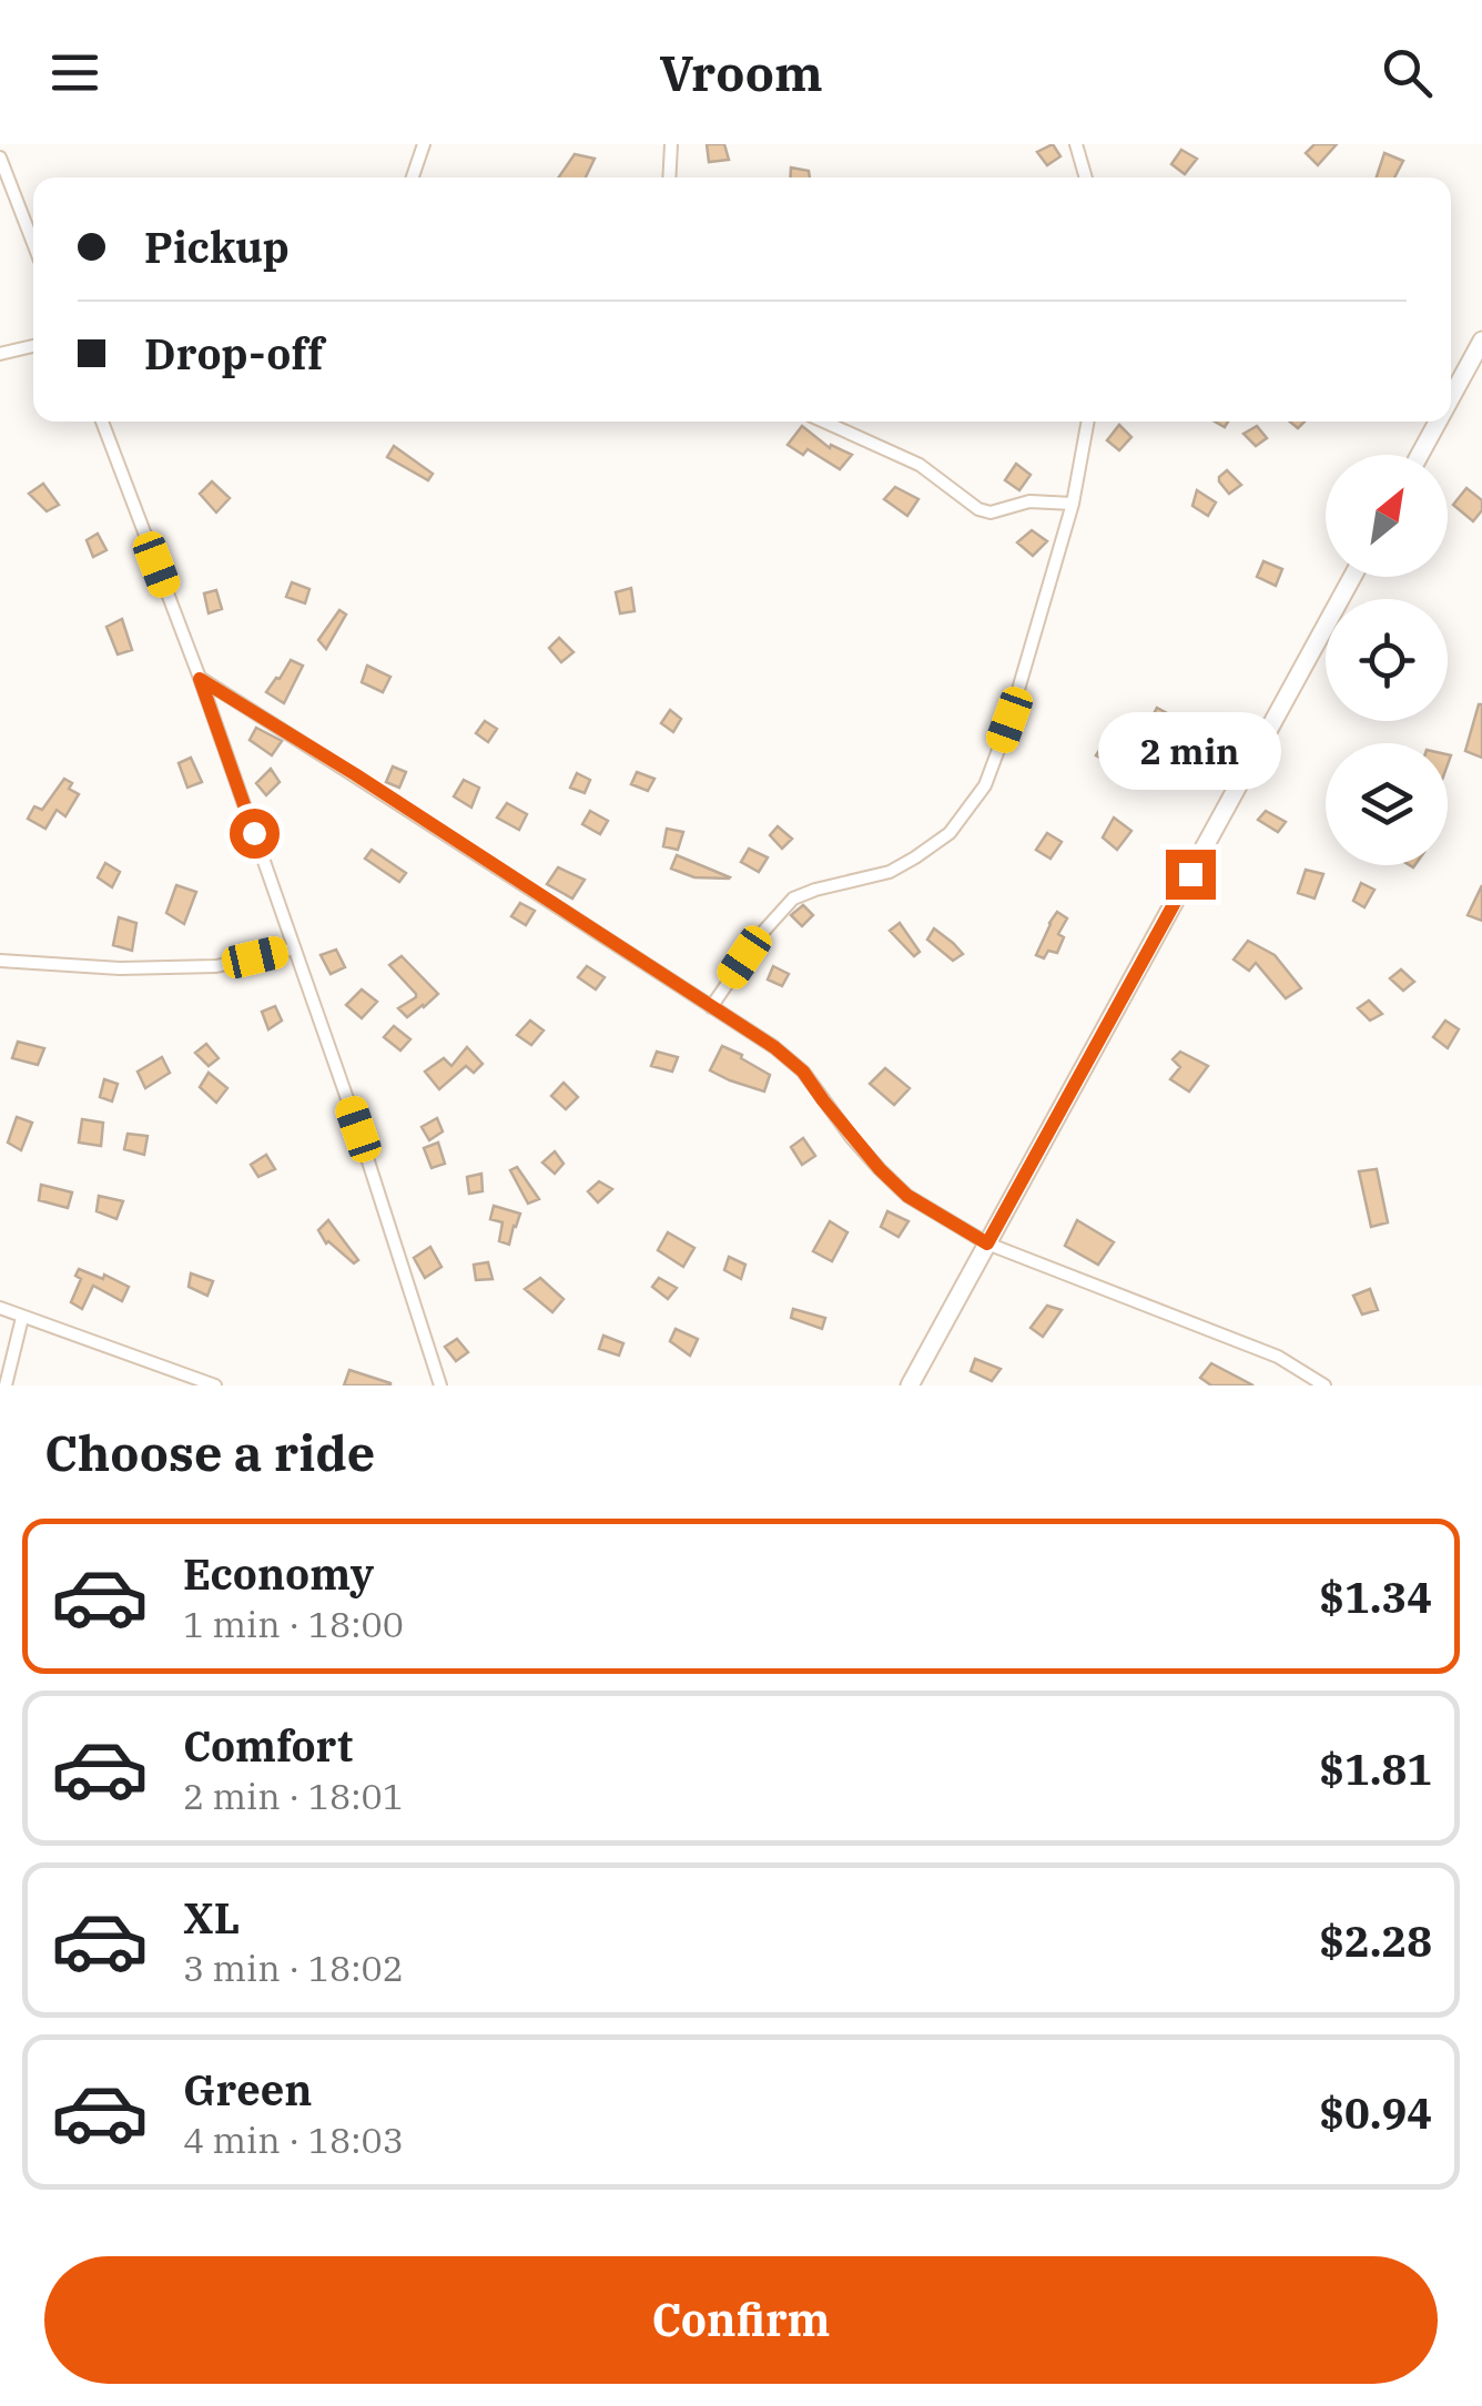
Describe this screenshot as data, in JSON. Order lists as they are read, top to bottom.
{
  "north": "top right",
  "page": {
    "header": "Vroom",
    "banner": ["Pickup", "Drop-off"],
    "bubble": "2 min",
    "heading": "Choose a ride",
    "list": [
      {
        "name": "Economy",
        "note": "1 min · 18:00",
        "value": "$1.34"
      },
      {
        "name": "Comfort",
        "note": "2 min · 18:01",
        "value": "$1.81"
      },
      {
        "name": "XL",
        "note": "3 min · 18:02",
        "value": "$2.28"
      },
      {
        "name": "Green",
        "note": "4 min · 18:03",
        "value": "$0.94"
      }
    ],
    "buttons": "Confirm"
  }
}
